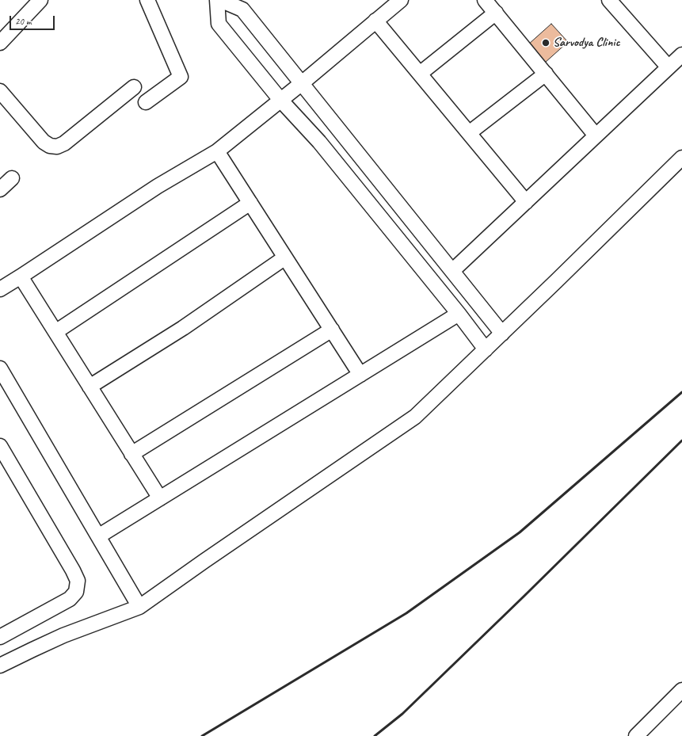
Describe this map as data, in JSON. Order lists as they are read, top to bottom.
{
  "places": ["Sarvodya Clinic"],
  "scale_bar": "20 m"
}
